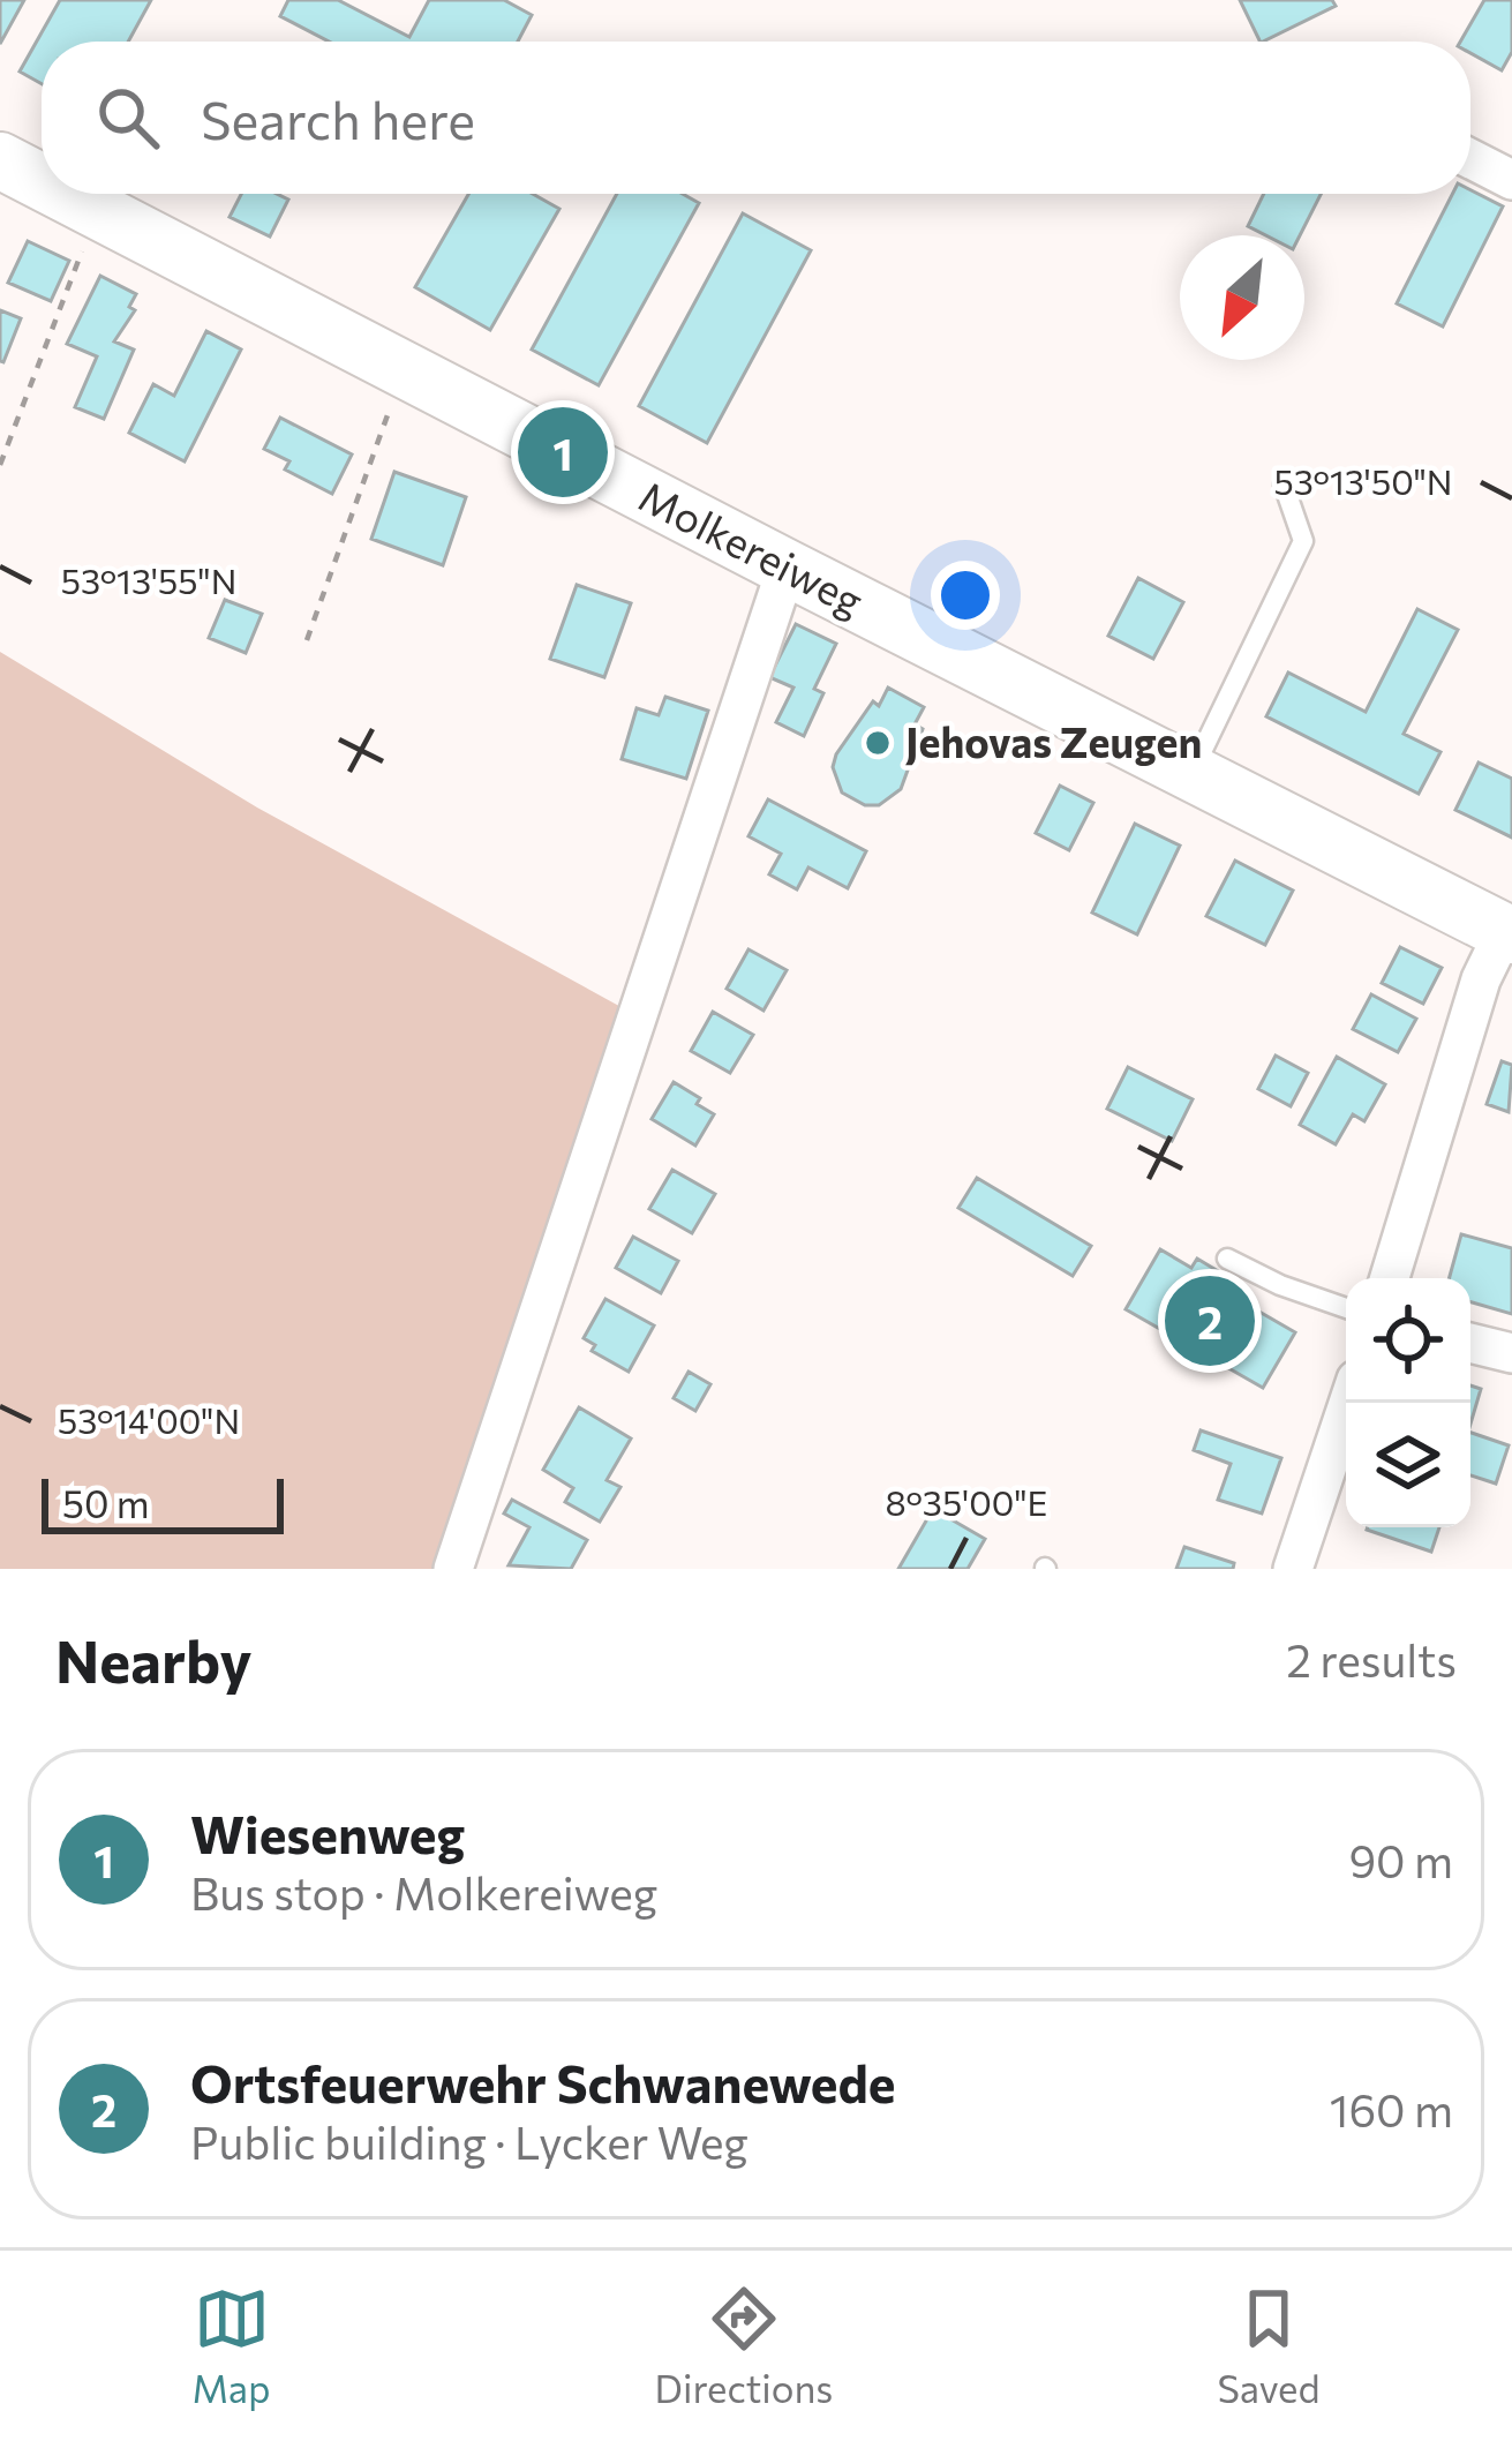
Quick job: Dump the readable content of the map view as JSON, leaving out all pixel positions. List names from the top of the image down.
{
  "streets": {
    "main road": ["Molkereiweg"]
  },
  "places": ["Jehovas Zeugen"],
  "scale_bar": "50 m",
  "north": "bottom left",
  "page": {
    "search": "Search here",
    "pins": ["1", "2"],
    "scale": "50 m",
    "heading": ["Nearby", "2 results"],
    "list": [
      {
        "mark": "1",
        "name": "Wiesenweg",
        "note": "Bus stop · Molkereiweg",
        "value": "90 m"
      },
      {
        "mark": "2",
        "name": "Ortsfeuerwehr Schwanewede",
        "note": "Public building · Lycker Weg",
        "value": "160 m"
      }
    ],
    "nav": ["Map", "Directions", "Saved"]
  },
  "coordinates": [
    "53°13'50\"N",
    "53°13'55\"N",
    "53°14'00\"N",
    "8°35'00\"E"
  ]
}
